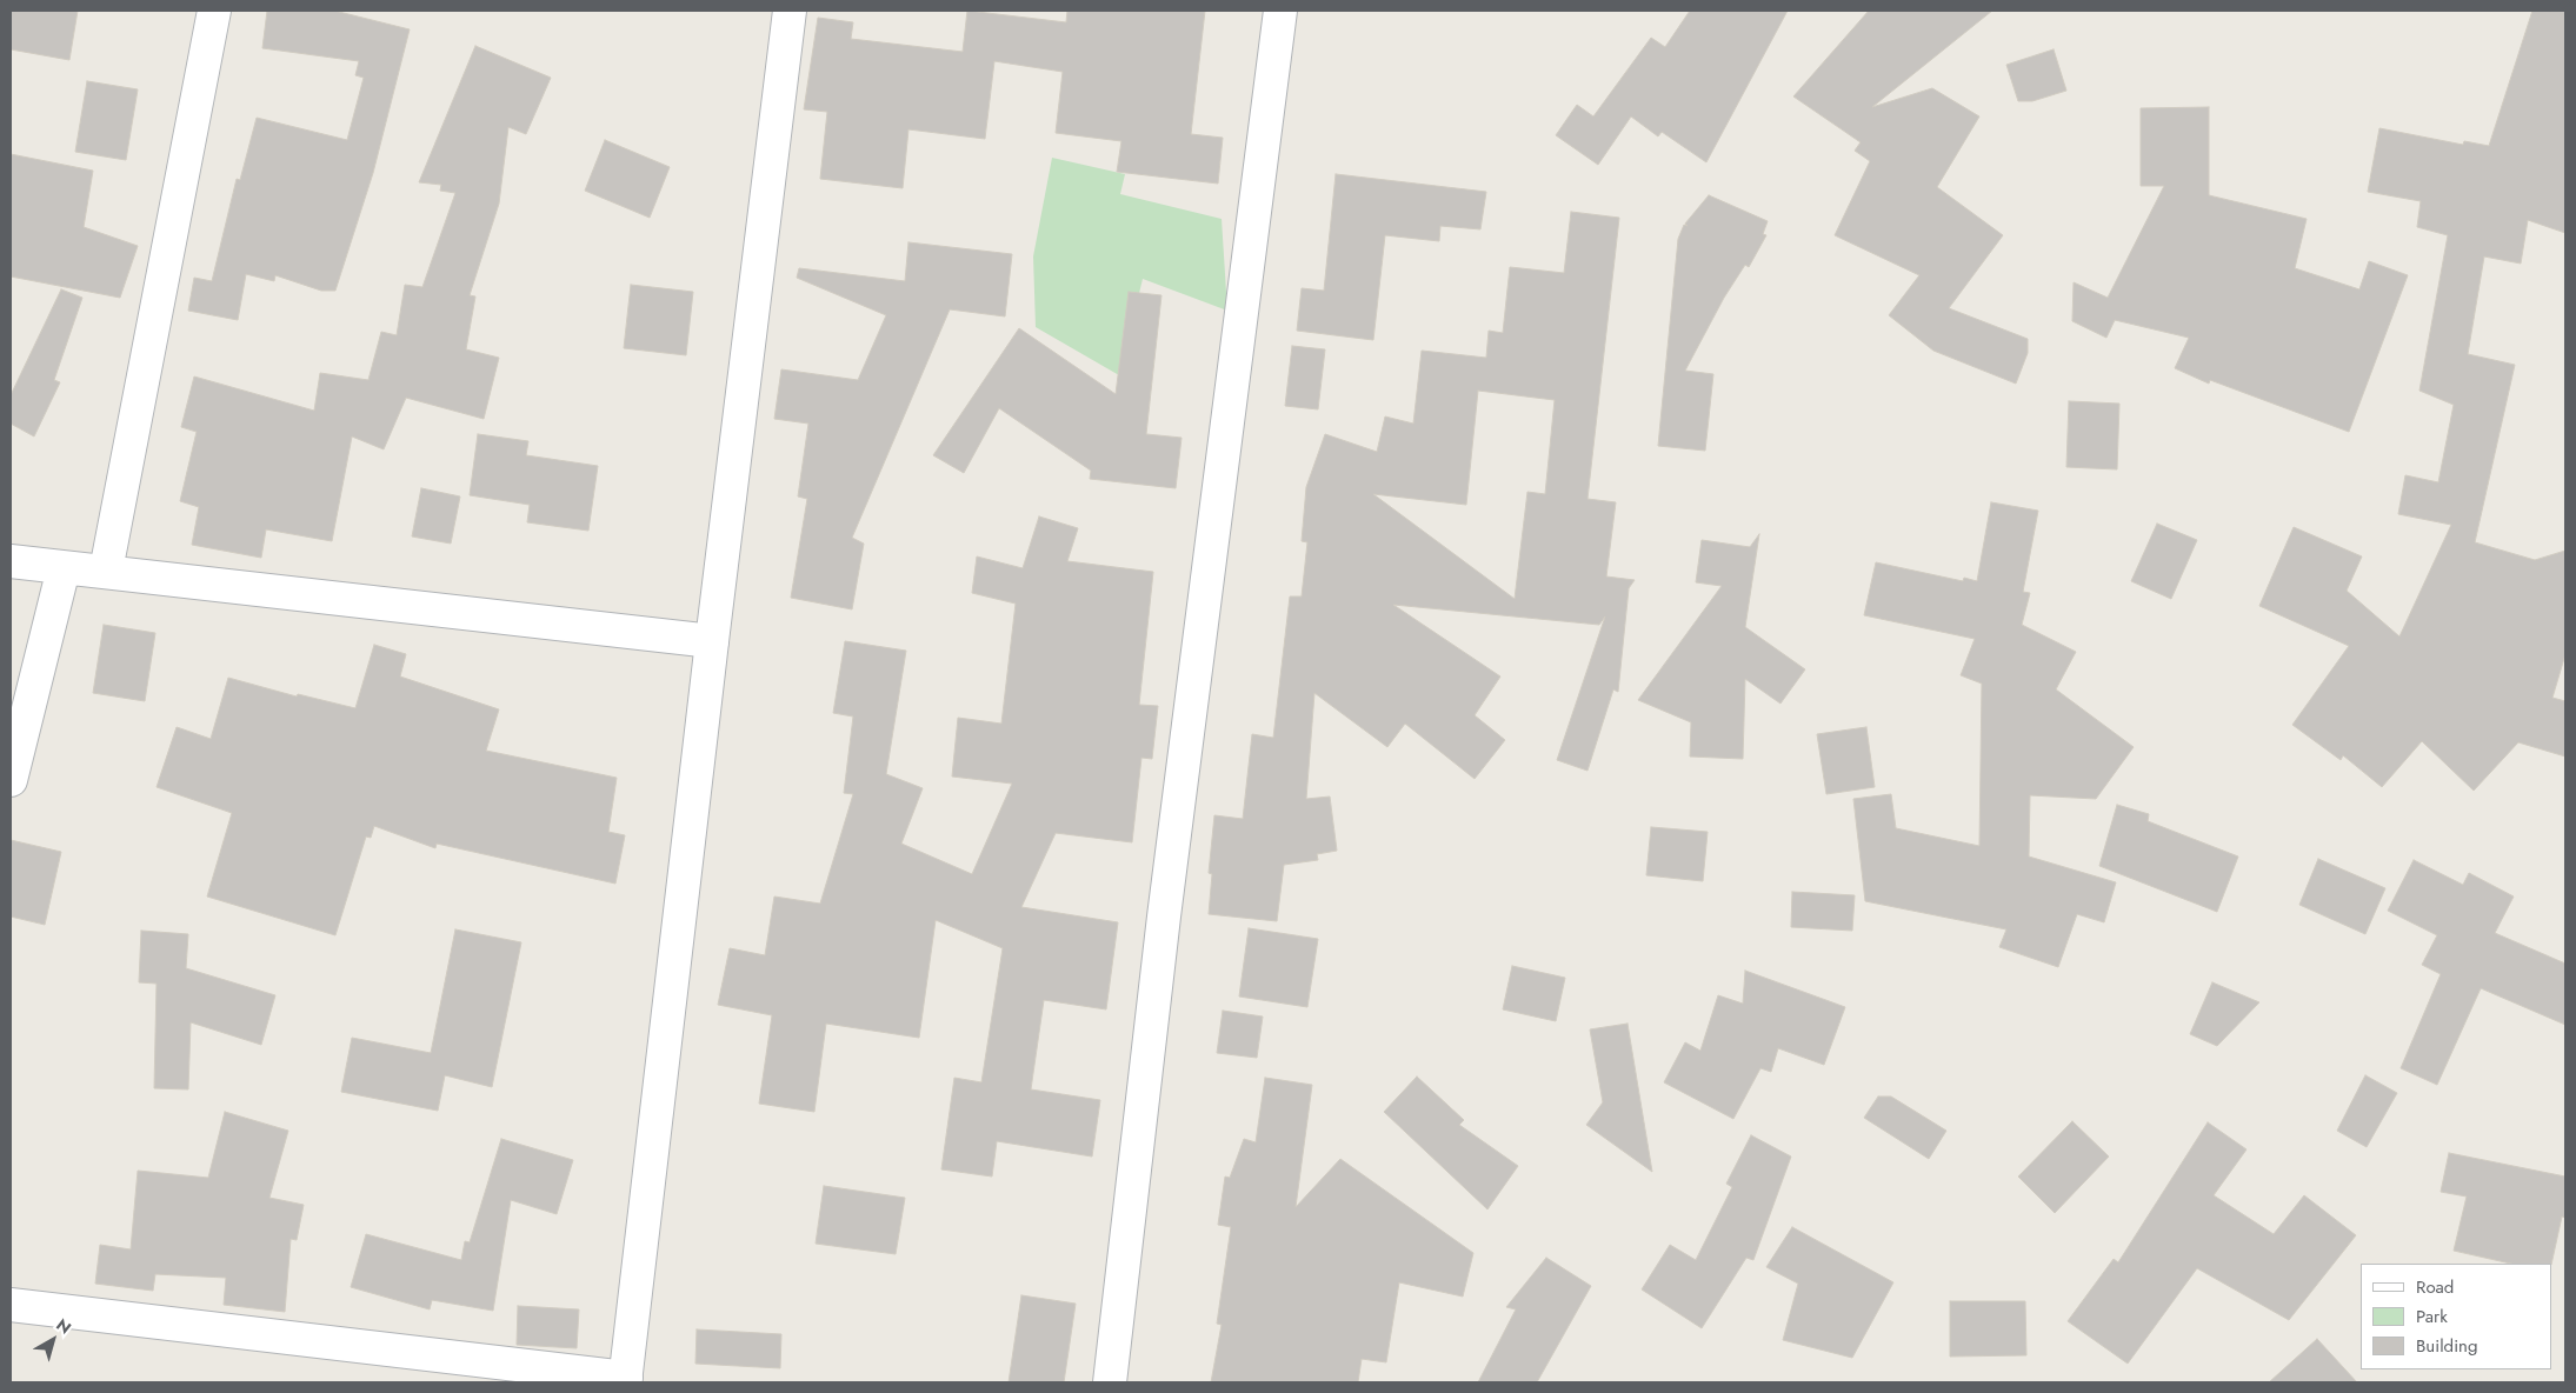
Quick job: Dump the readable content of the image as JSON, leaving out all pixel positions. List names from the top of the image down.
{
  "legend": ["Road", "Park", "Building"],
  "north": "top right"
}
